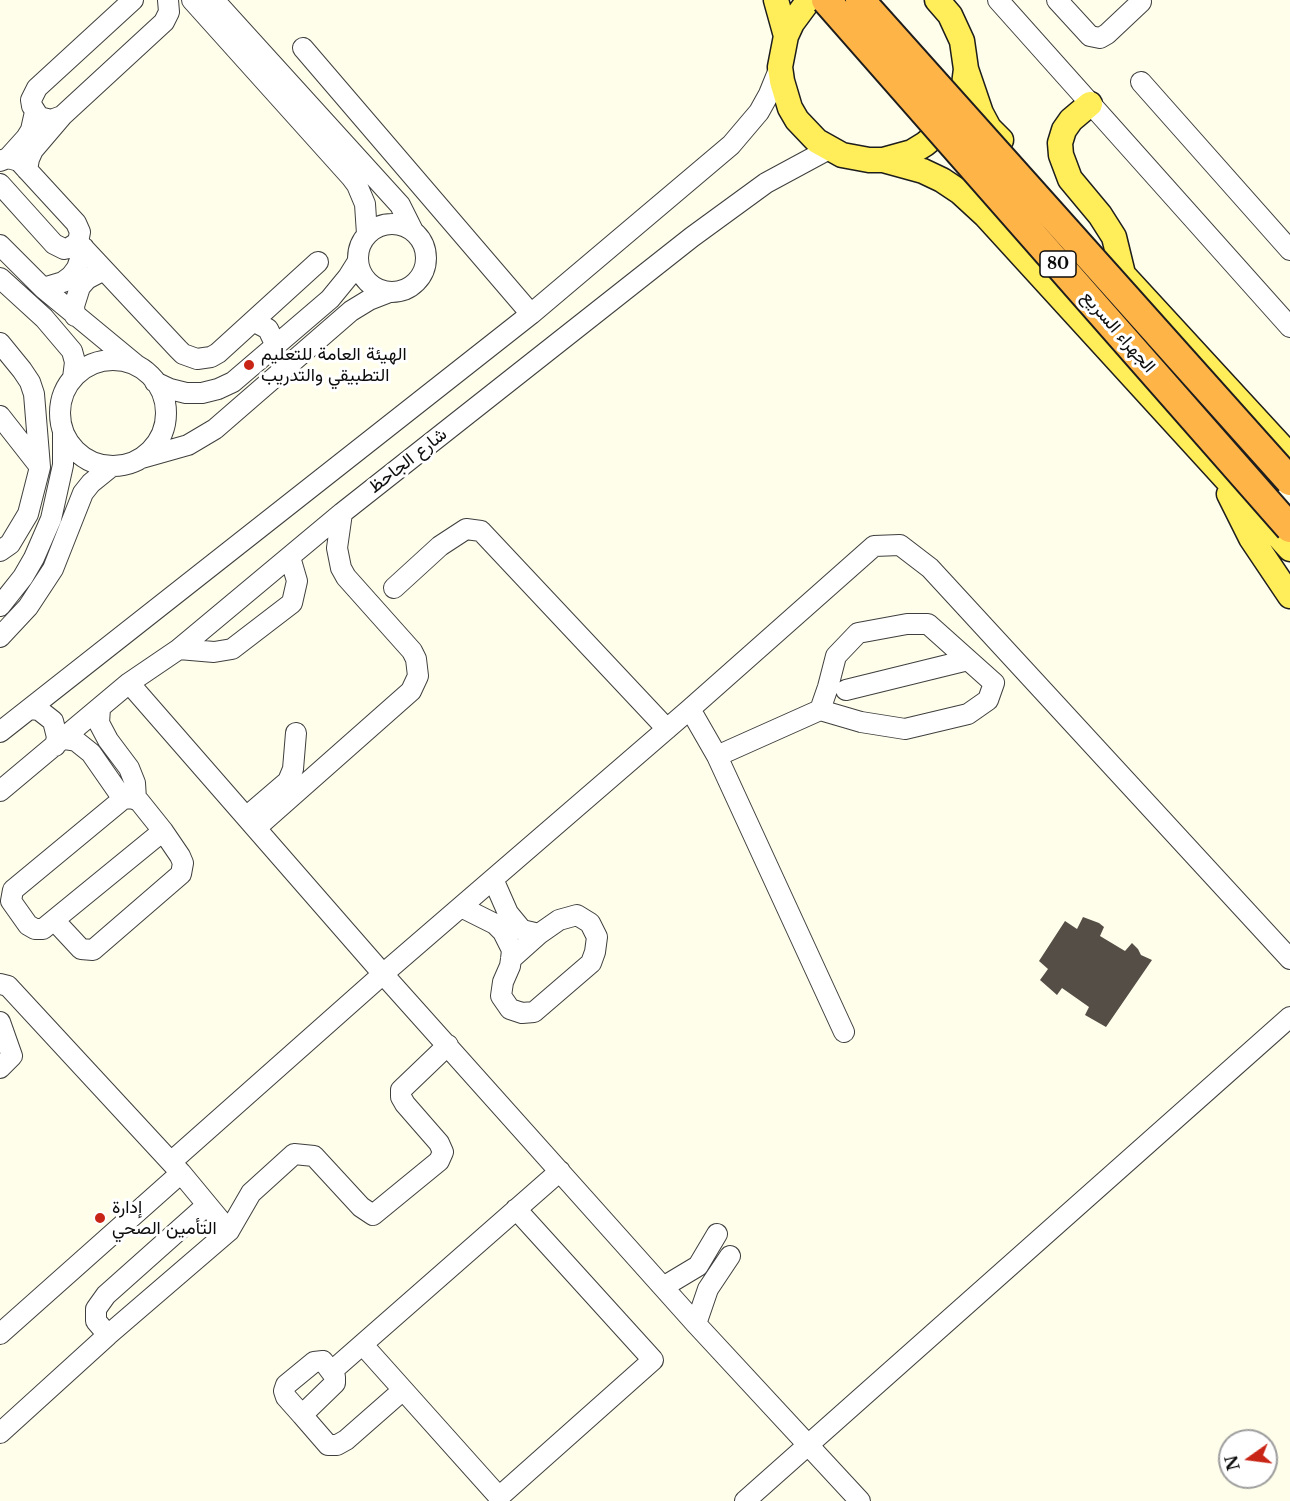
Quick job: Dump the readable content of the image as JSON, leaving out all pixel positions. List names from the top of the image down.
{
  "streets": {
    "highway": ["80", "الجهراء السريع"],
    "street": ["شارع الجاحظ"]
  },
  "places": ["الهيئة العامة للتعليم التطبيقي والتدريب", "إدارة التأمين الصحي"],
  "north": "left"
}
